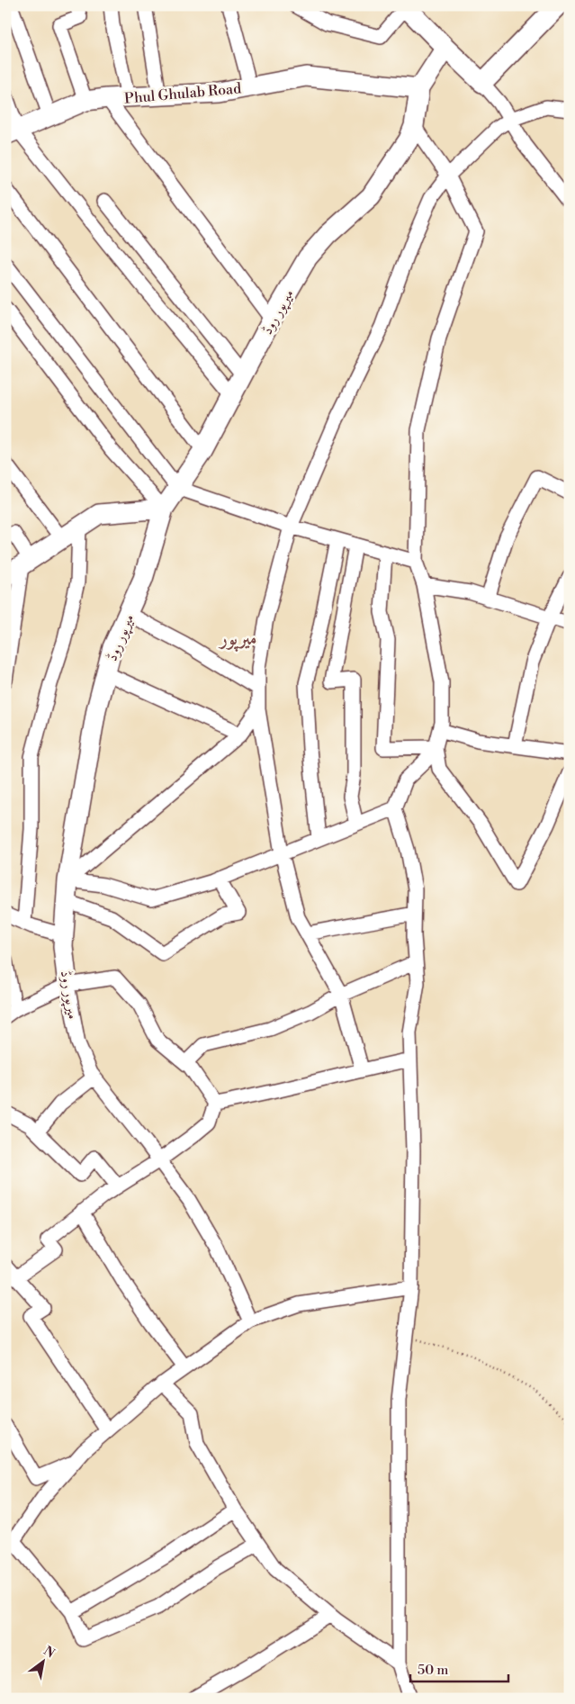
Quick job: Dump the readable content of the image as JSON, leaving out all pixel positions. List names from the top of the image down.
{
  "streets": {
    "street": ["Phul Ghulab Road", "میرپور روڈ"]
  },
  "crossings": [
    ["Phul Ghulab Road", "میرپور روڈ"]
  ],
  "districts": ["میرپور"],
  "scale_bar": "50 m",
  "north": "top right"
}
